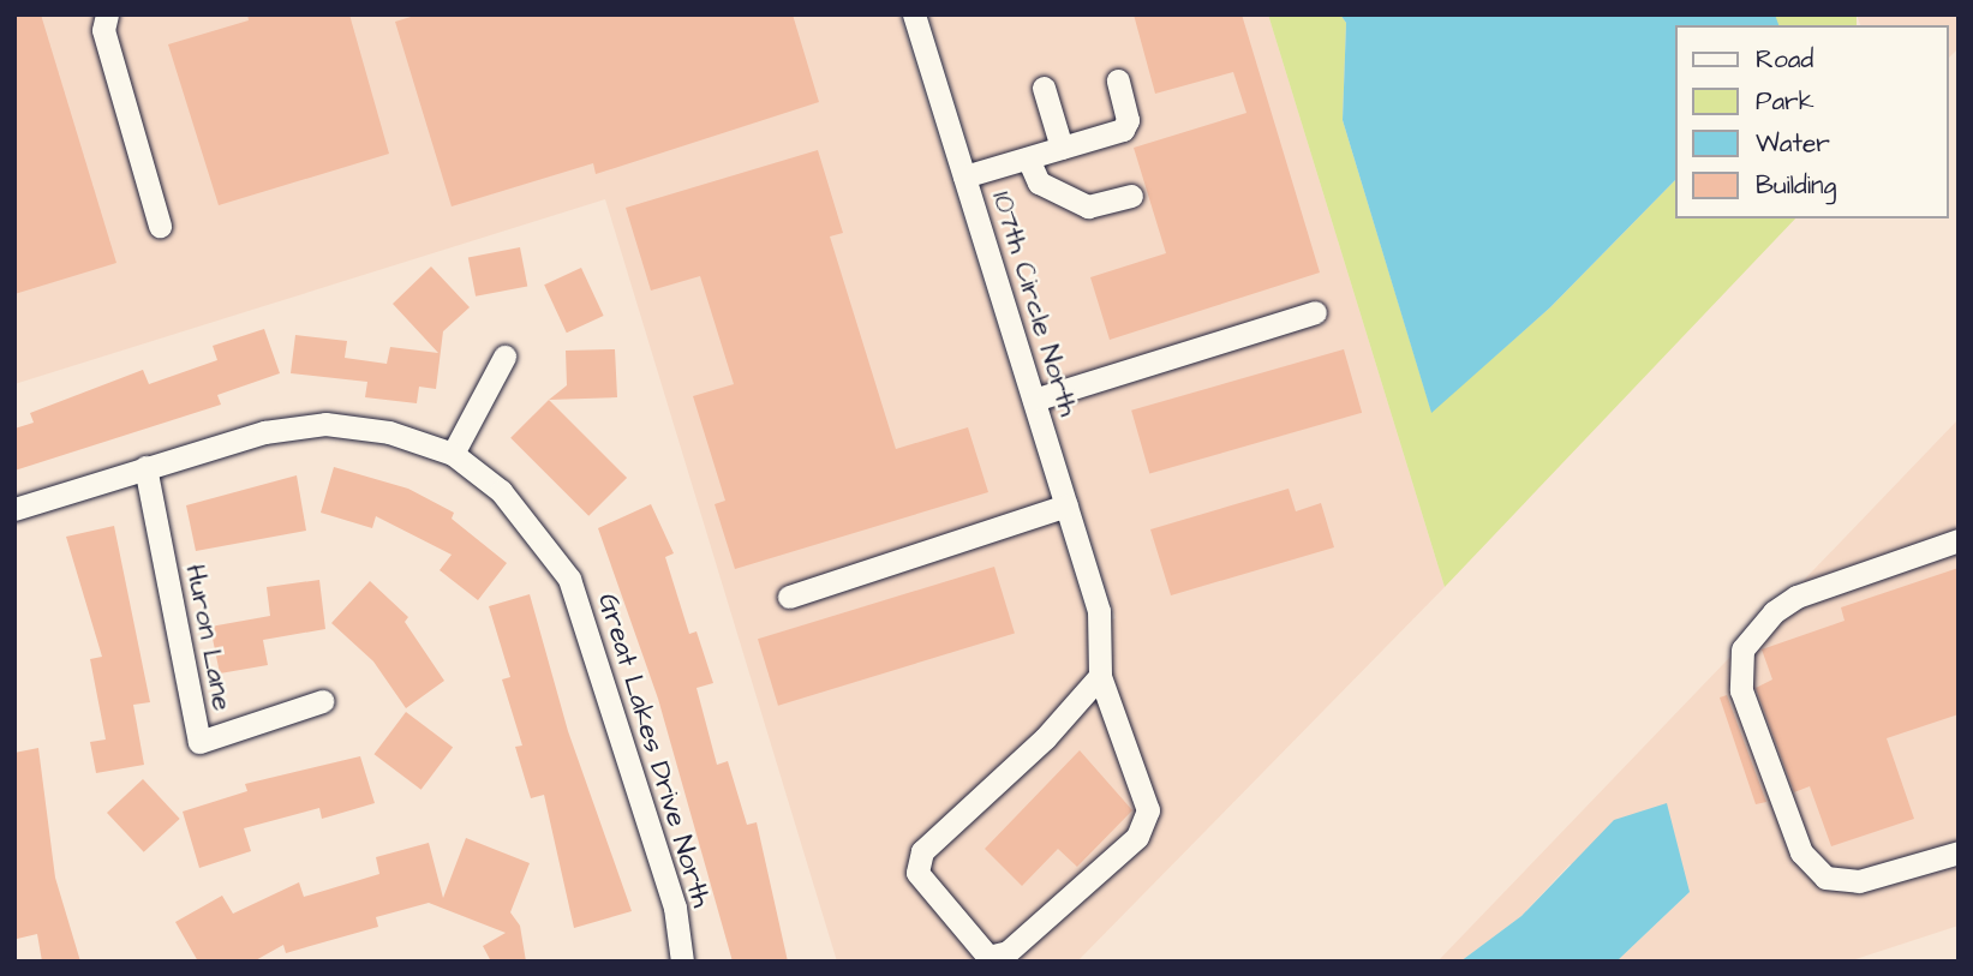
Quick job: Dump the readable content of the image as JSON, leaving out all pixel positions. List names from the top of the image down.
{
  "streets": {
    "street": ["107th Circle North", "Huron Lane", "Great Lakes Drive North"]
  },
  "crossings": [
    ["Huron Lane", "Great Lakes Drive North"]
  ],
  "legend": [
    "Road",
    "Park",
    "Water",
    "Building"
  ]
}
